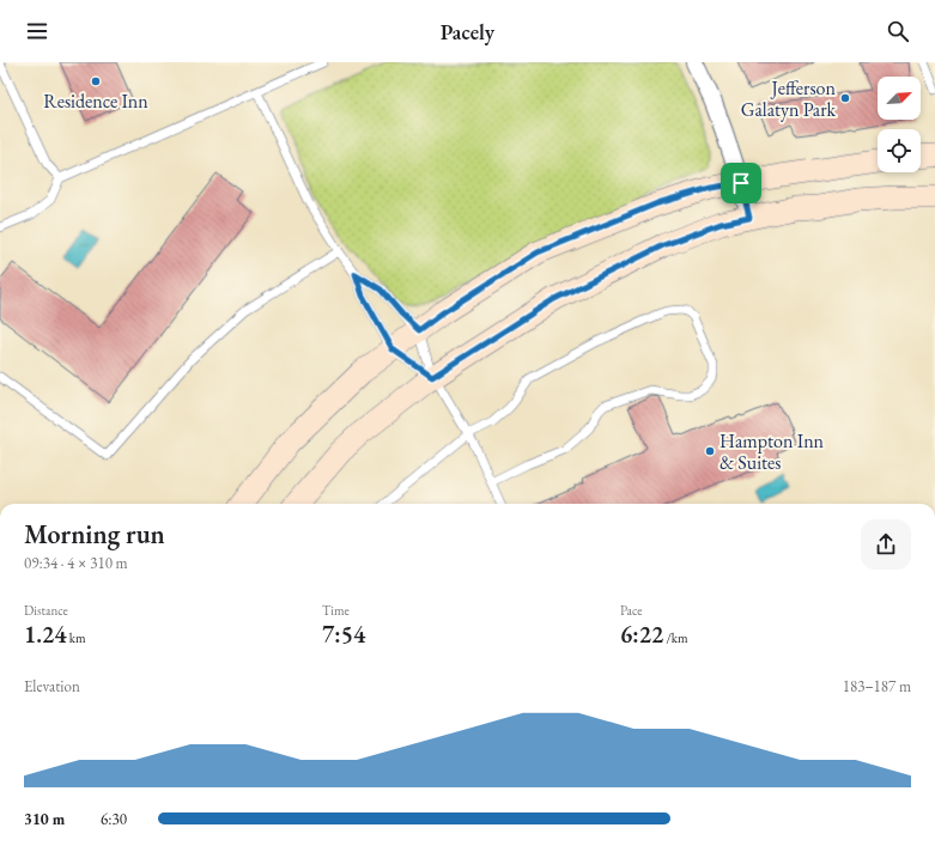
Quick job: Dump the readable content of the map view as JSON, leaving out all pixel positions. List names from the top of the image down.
{
  "places": ["Residence Inn", "Jefferson Galatyn Park", "Hampton Inn & Suites"],
  "north": "top right",
  "page": {
    "header": "Pacely",
    "heading": ["Morning run", "09:34 · 4 × 310 m"],
    "stats": [
      ["Distance", "1.24 km"],
      ["Time", "7:54"],
      ["Pace", "6:22 /km"]
    ],
    "chart": ["Elevation", "183–187 m"],
    "list": [
      {
        "name": "310 m",
        "note": "6:30"
      }
    ]
  }
}
